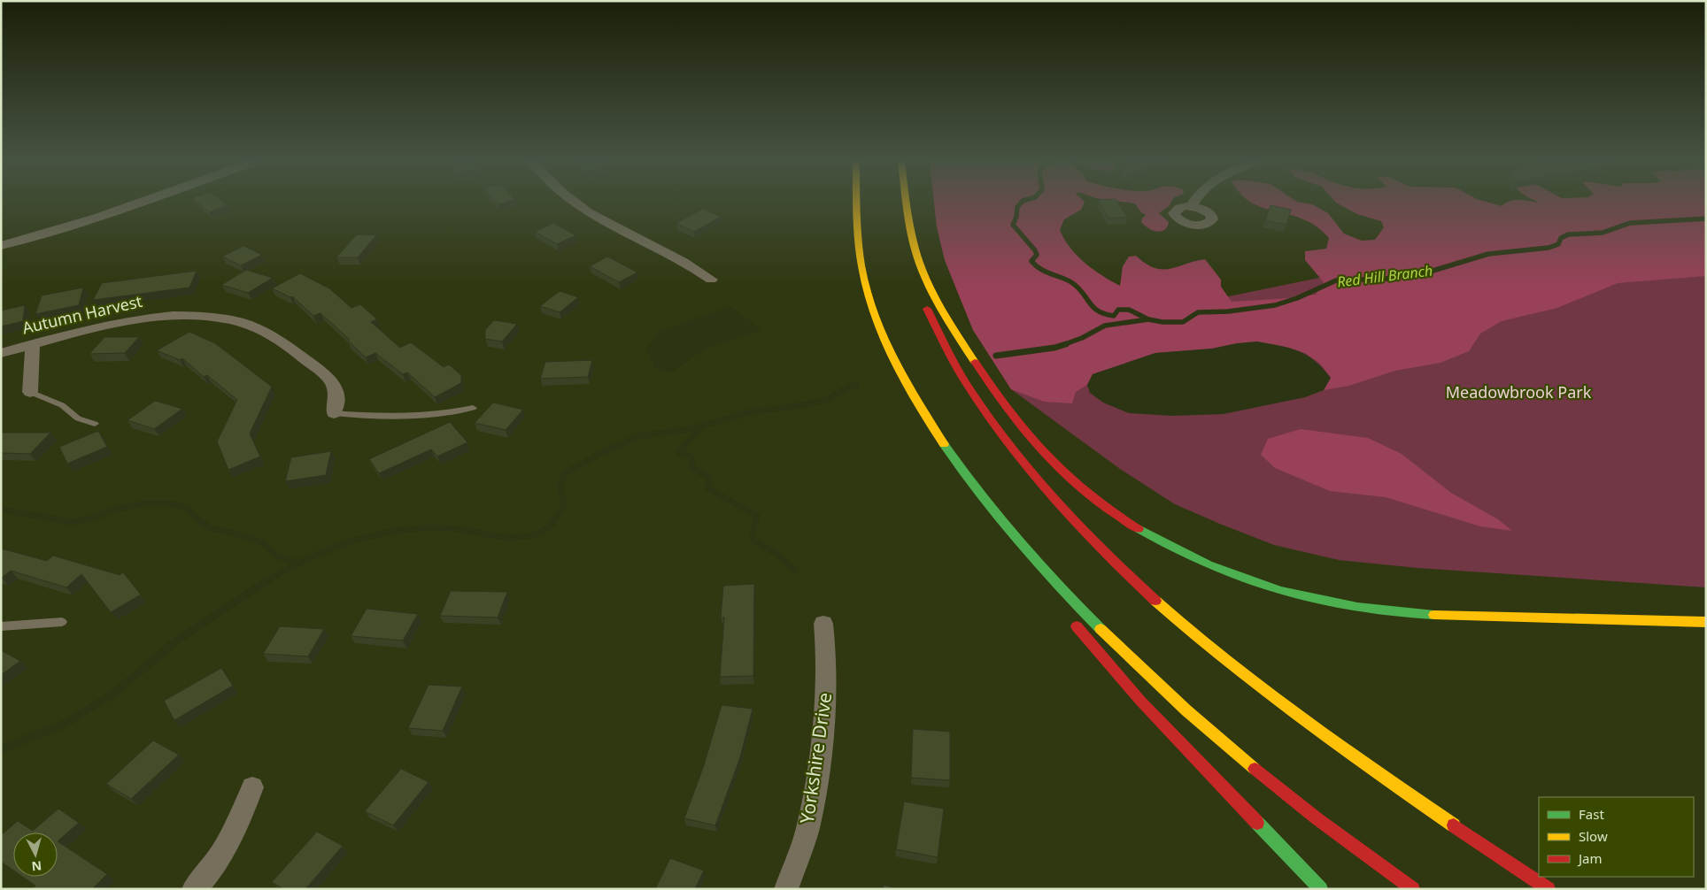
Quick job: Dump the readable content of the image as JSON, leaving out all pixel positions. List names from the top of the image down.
{
  "streets": {
    "street": ["Autumn Harvest", "Yorkshire Drive"]
  },
  "water": ["Red Hill Branch"],
  "parks": ["Meadowbrook Park"],
  "legend": ["Fast", "Slow", "Jam"],
  "north": "bottom"
}
